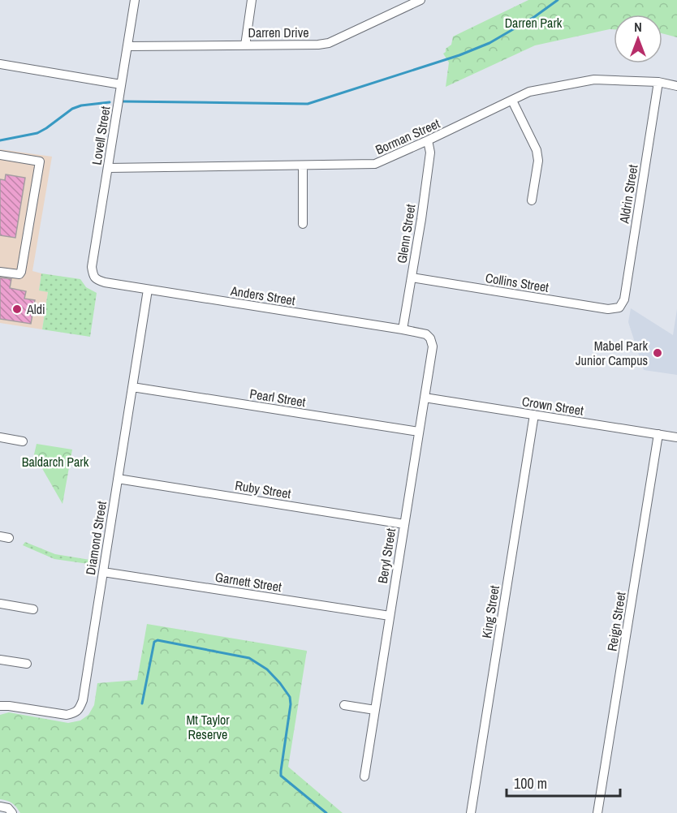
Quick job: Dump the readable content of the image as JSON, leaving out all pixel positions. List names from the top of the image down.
{
  "streets": {
    "street": [
      "Darren Drive",
      "Lovell Street",
      "Borman Street",
      "Aldrin Street",
      "Glenn Street",
      "Collins Street",
      "Anders Street",
      "Pearl Street",
      "Crown Street",
      "Ruby Street",
      "Diamond Street",
      "Beryl Street",
      "Garnett Street",
      "King Street",
      "Reign Street"
    ]
  },
  "crossings": [
    ["Darren Drive", "Lovell Street"],
    ["Lovell Street", "Borman Street"],
    ["Lovell Street", "Anders Street"],
    ["Borman Street", "Aldrin Street"],
    ["Borman Street", "Glenn Street"],
    ["Aldrin Street", "Collins Street"],
    ["Glenn Street", "Collins Street"],
    ["Glenn Street", "Anders Street"],
    ["Anders Street", "Diamond Street"],
    ["Anders Street", "Beryl Street"],
    ["Pearl Street", "Diamond Street"],
    ["Pearl Street", "Beryl Street"],
    ["Crown Street", "Beryl Street"],
    ["Crown Street", "King Street"],
    ["Crown Street", "Reign Street"],
    ["Ruby Street", "Diamond Street"],
    ["Ruby Street", "Beryl Street"],
    ["Diamond Street", "Garnett Street"],
    ["Beryl Street", "Garnett Street"]
  ],
  "parks": ["Darren Park", "Baldarch Park", "Mt Taylor Reserve"],
  "places": ["Aldi", "Mabel Park Junior Campus"],
  "scale_bar": "100 m",
  "north": "top"
}
